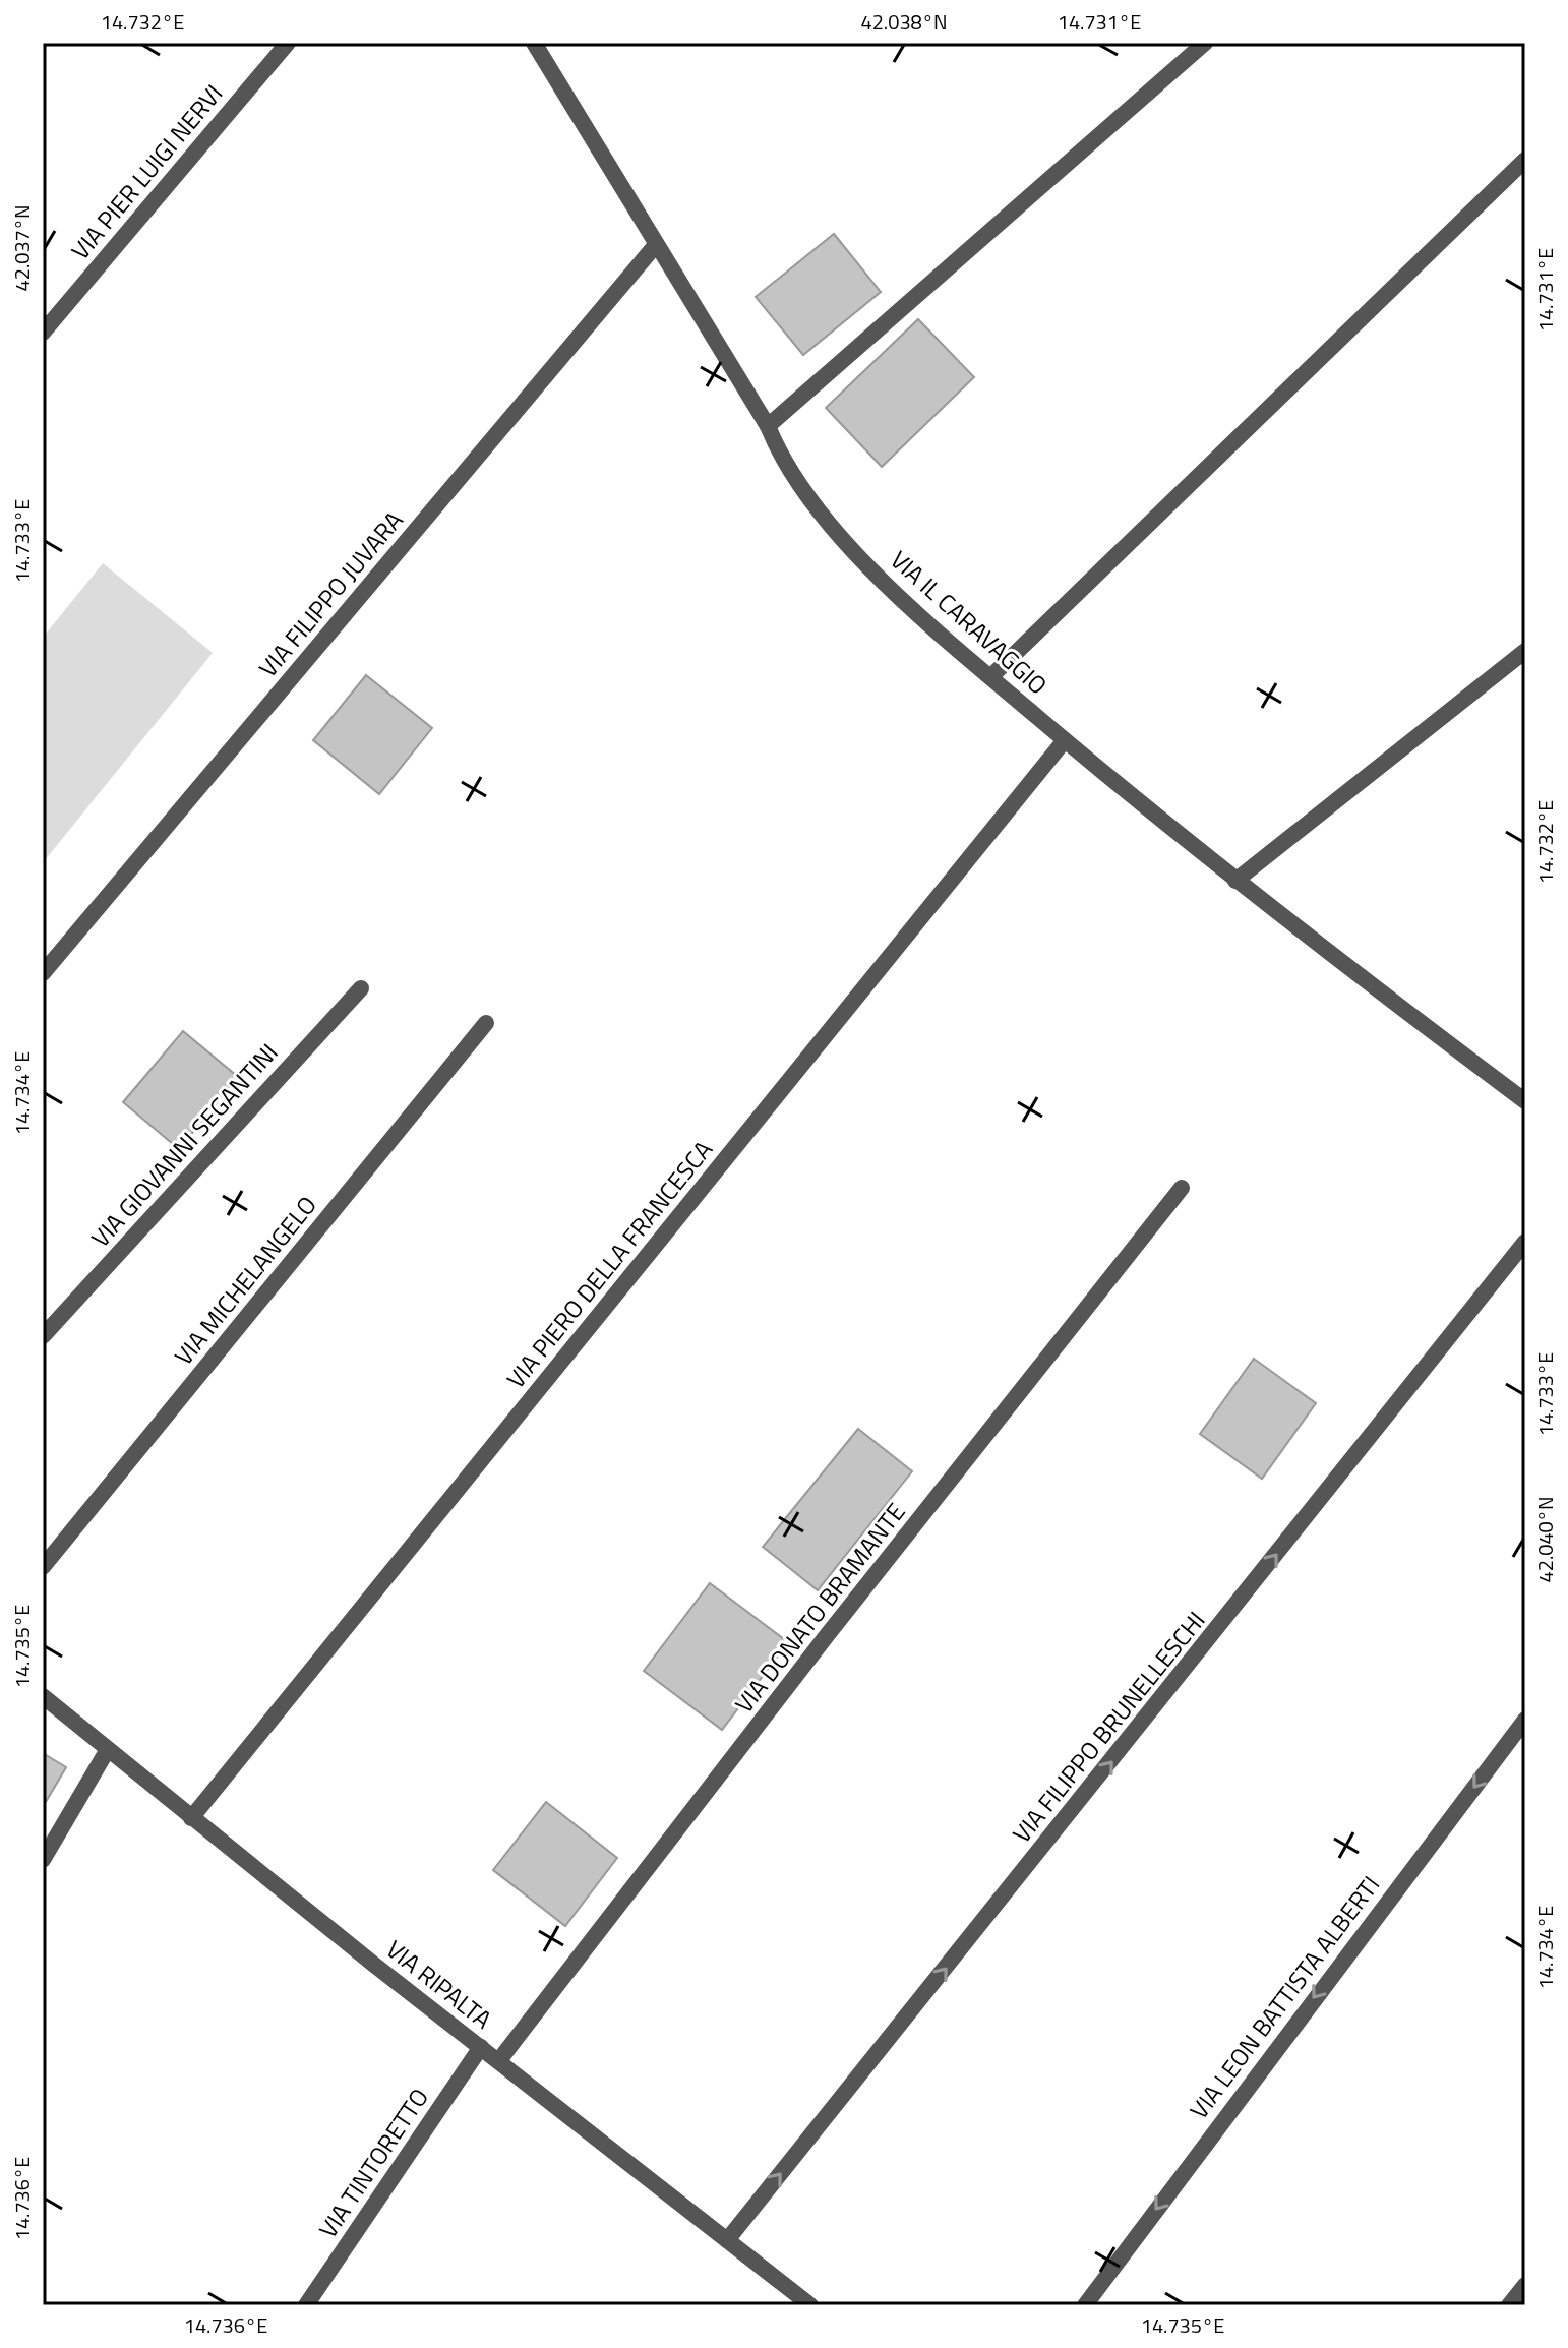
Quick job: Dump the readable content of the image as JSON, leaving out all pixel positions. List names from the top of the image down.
{
  "streets": {
    "street": [
      "VIA PIER LUIGI NERVI",
      "VIA FILIPPO JUVARA",
      "VIA IL CARAVAGGIO",
      "VIA GIOVANNI SEGANTINI",
      "VIA PIERO DELLA FRANCESCA",
      "VIA MICHELANGELO",
      "VIA DONATO BRAMANTE",
      "VIA FILIPPO BRUNELLESCHI",
      "VIA RIPALTA",
      "VIA LEON BATTISTA ALBERTI",
      "VIA TINTORETTO"
    ]
  },
  "crossings": [
    ["VIA FILIPPO JUVARA", "VIA IL CARAVAGGIO"],
    ["VIA IL CARAVAGGIO", "VIA PIERO DELLA FRANCESCA"],
    ["VIA PIERO DELLA FRANCESCA", "VIA RIPALTA"],
    ["VIA DONATO BRAMANTE", "VIA RIPALTA"],
    ["VIA FILIPPO BRUNELLESCHI", "VIA RIPALTA"],
    ["VIA RIPALTA", "VIA TINTORETTO"]
  ],
  "one_way": ["VIA FILIPPO BRUNELLESCHI", "VIA LEON BATTISTA ALBERTI"],
  "coordinates": [
    "14.732°E",
    "42.038°N",
    "14.731°E",
    "42.037°N",
    "14.733°E",
    "14.734°E",
    "42.040°N",
    "14.735°E",
    "14.736°E"
  ]
}
